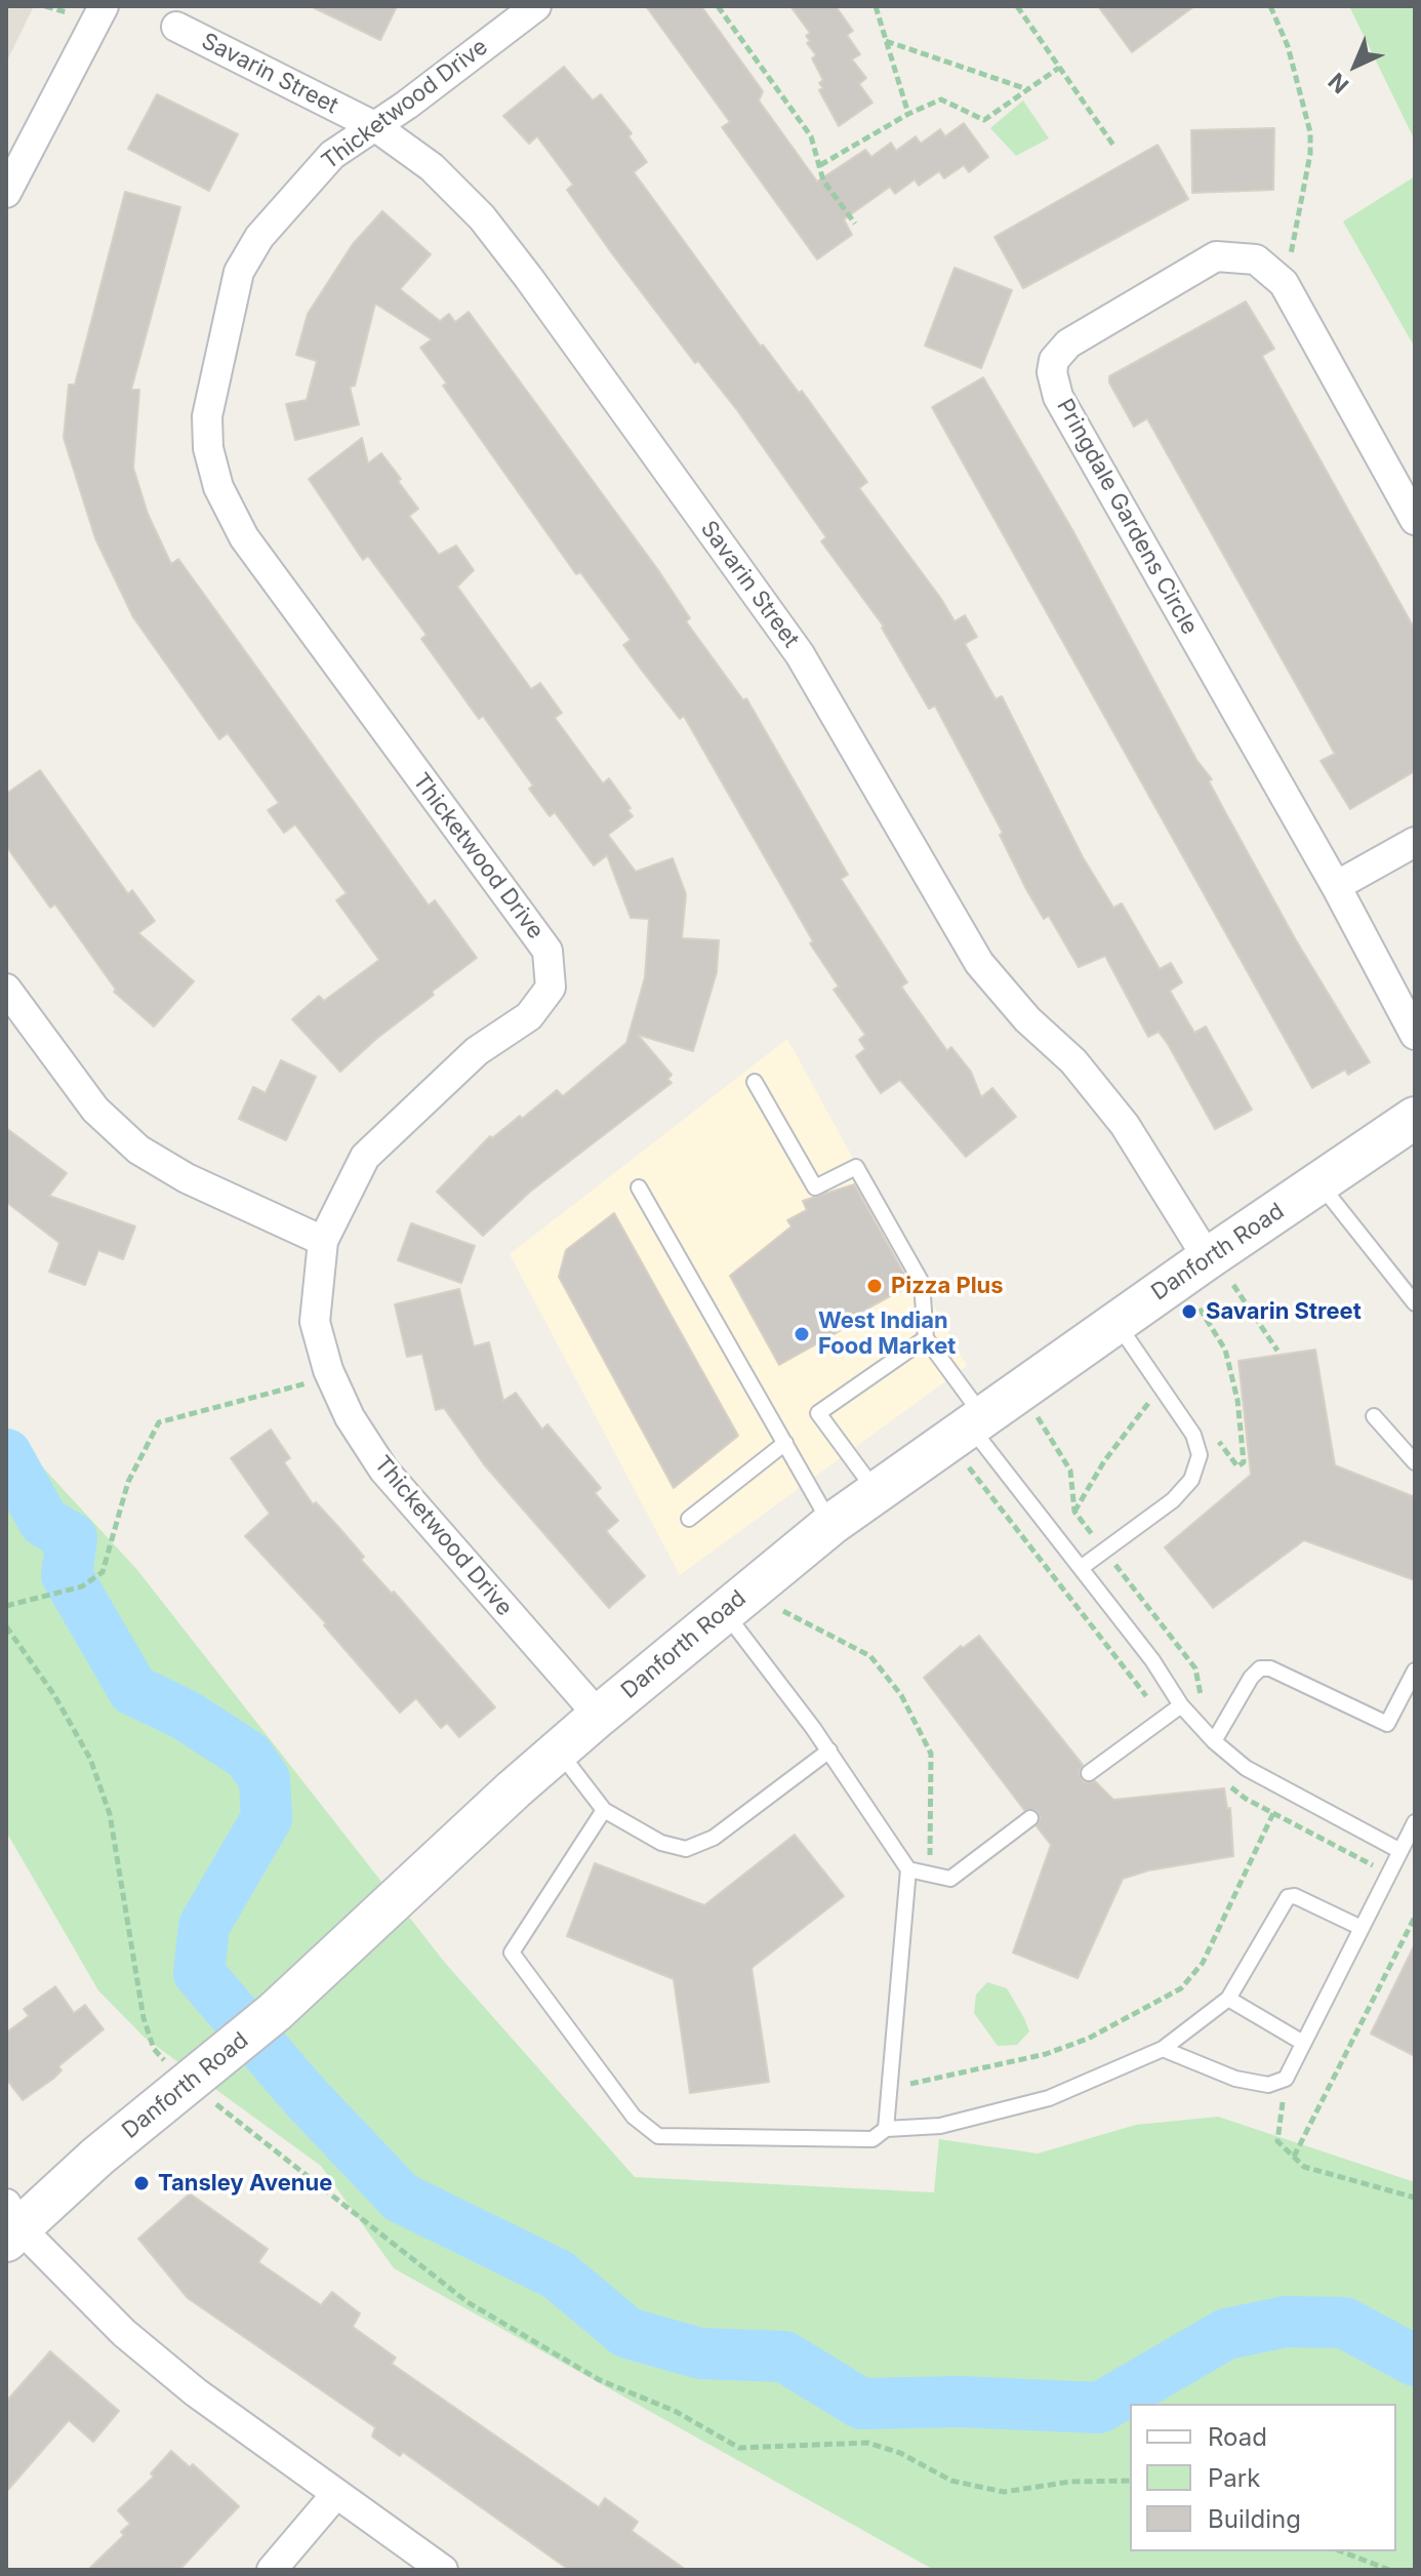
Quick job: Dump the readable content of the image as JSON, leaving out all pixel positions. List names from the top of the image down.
{
  "streets": {
    "main road": ["Danforth Road"],
    "street": ["Savarin Street", "Thicketwood Drive", "Pringdale Gardens Circle"]
  },
  "crossings": [
    ["Savarin Street", "Thicketwood Drive"],
    ["Savarin Street", "Danforth Road"],
    ["Thicketwood Drive", "Danforth Road"]
  ],
  "places": [
    "Pizza Plus",
    "Savarin Street",
    "West Indian Food Market",
    "Tansley Avenue"
  ],
  "legend": ["Road", "Park", "Building"],
  "north": "bottom left"
}
